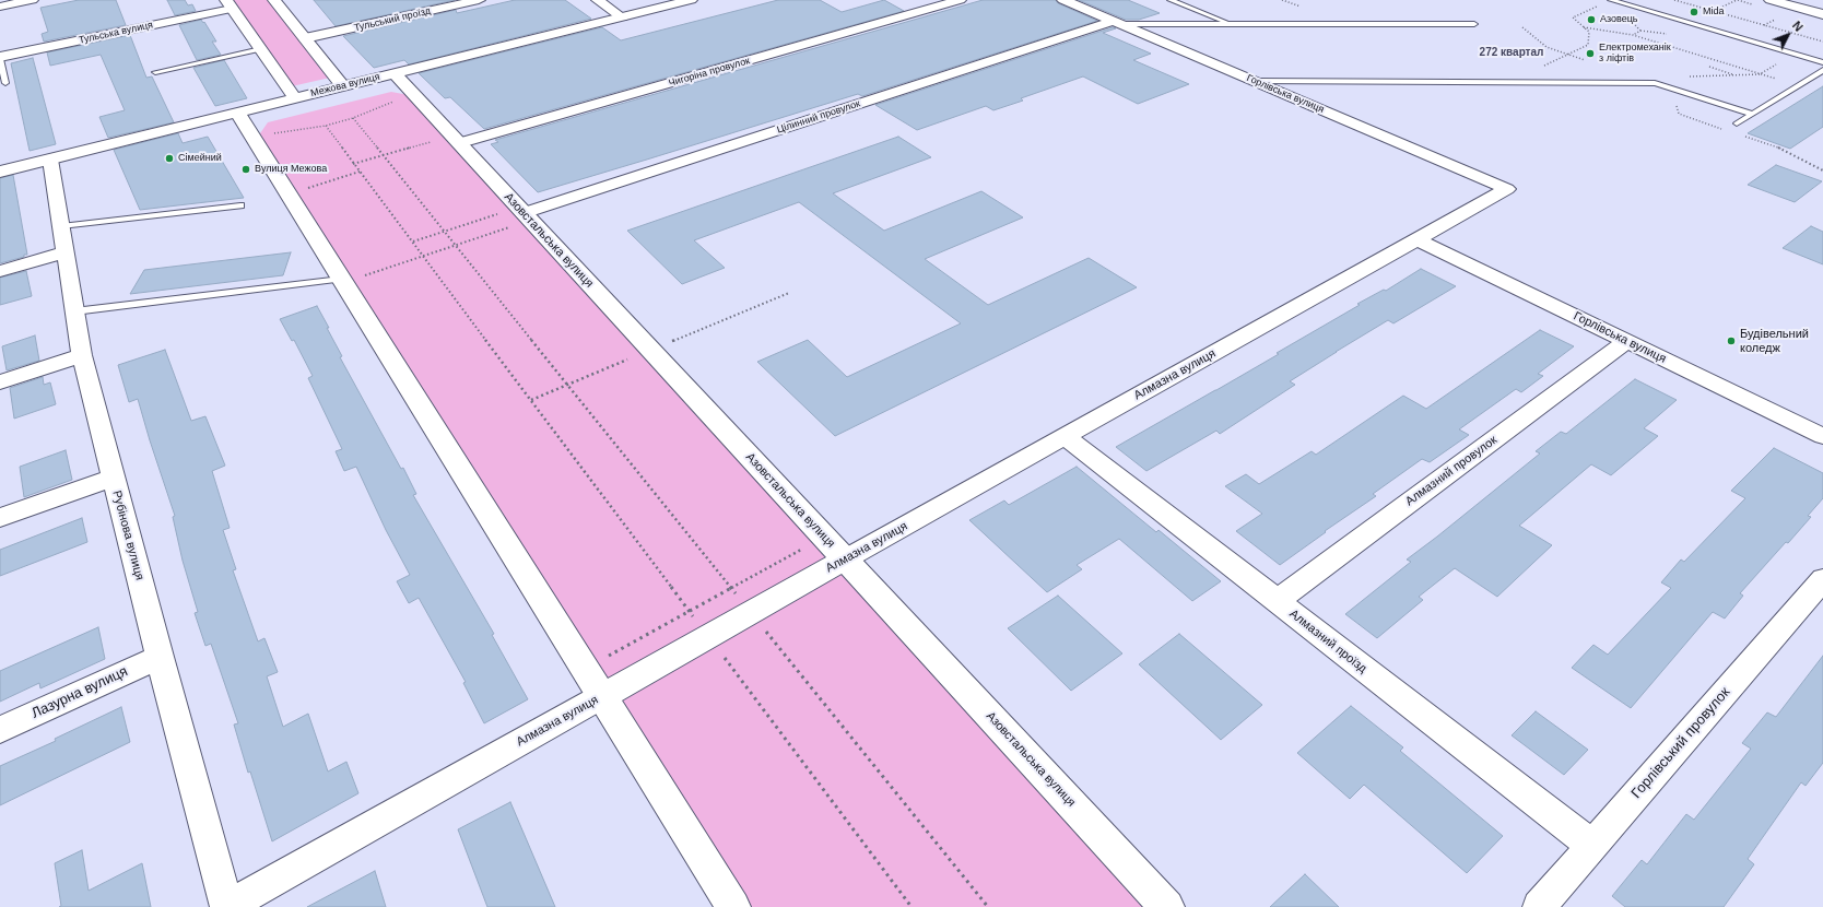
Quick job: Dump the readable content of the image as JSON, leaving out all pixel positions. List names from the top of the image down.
{
  "streets": {
    "street": [
      "Тульський проїзд",
      "Тульська вулиця",
      "Чигоріна провулок",
      "Межова вулиця",
      "Горлівська вулиця",
      "Цілинний провулок",
      "Азовстальська вулиця",
      "Алмазна вулиця",
      "Алмазний провулок",
      "Рубінова вулиця",
      "Алмазний проїзд",
      "Лазурна вулиця",
      "Горлівський провулок"
    ]
  },
  "crossings": [
    ["Чигоріна провулок", "Азовстальська вулиця"],
    ["Межова вулиця", "Азовстальська вулиця"],
    ["Межова вулиця", "Рубінова вулиця"],
    ["Горлівська вулиця", "Цілинний провулок"],
    ["Горлівська вулиця", "Алмазна вулиця"],
    ["Горлівська вулиця", "Алмазний провулок"],
    ["Цілинний провулок", "Азовстальська вулиця"],
    ["Азовстальська вулиця", "Алмазна вулиця"],
    ["Алмазна вулиця", "Рубінова вулиця"],
    ["Алмазна вулиця", "Алмазний проїзд"],
    ["Алмазний провулок", "Алмазний проїзд"],
    ["Рубінова вулиця", "Лазурна вулиця"],
    ["Алмазний проїзд", "Горлівський провулок"]
  ],
  "districts": ["272 квартал"],
  "places": [
    "Mida",
    "Азовець",
    "Електромеханік з ліфтів",
    "Сімейний",
    "Вулиця Межова",
    "Будівельний коледж"
  ],
  "north": "top right"
}
